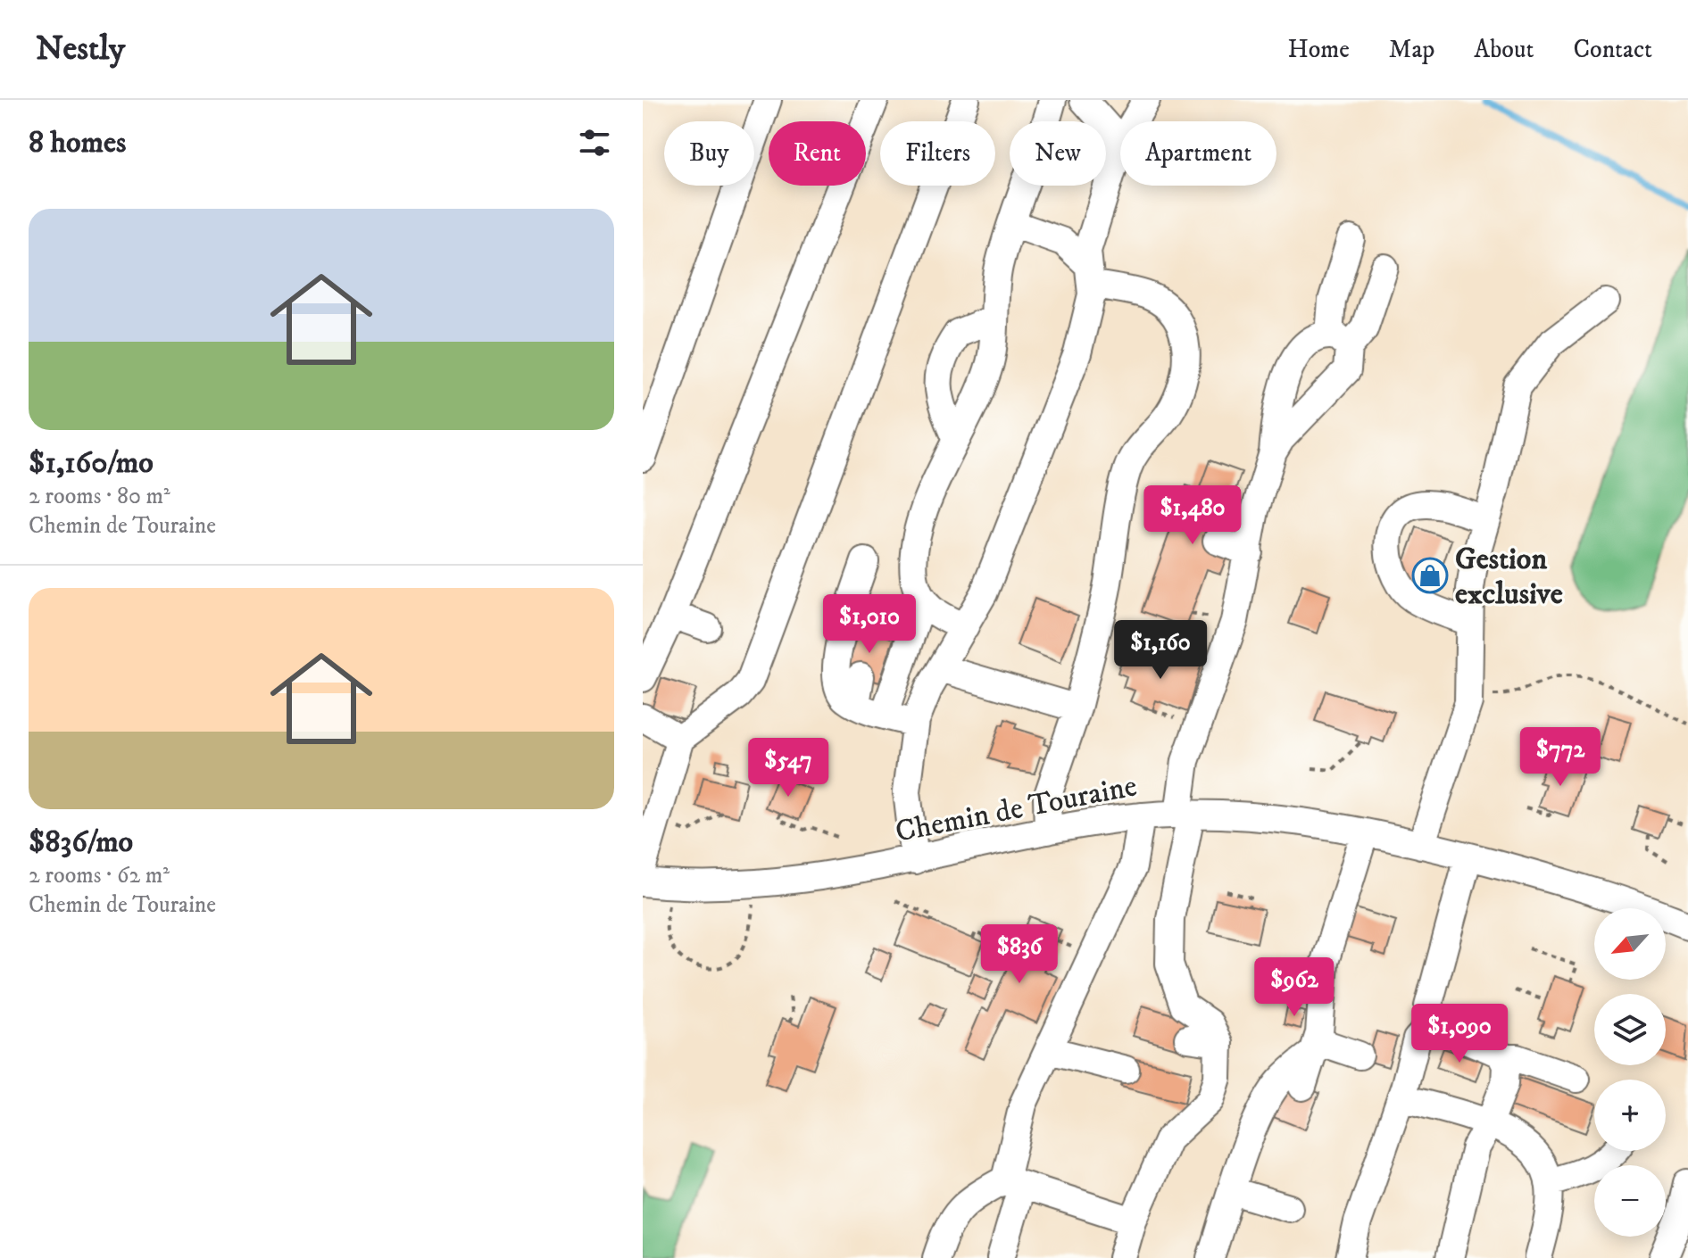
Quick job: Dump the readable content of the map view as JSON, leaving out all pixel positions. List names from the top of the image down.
{
  "streets": {
    "street": ["Chemin de Touraine"]
  },
  "places": {
    "shop": ["Gestion exclusive"]
  },
  "north": "bottom left",
  "page": {
    "header": "Nestly",
    "nav": [
      "Home",
      "Map",
      "About",
      "Contact"
    ],
    "heading": "8 homes",
    "chip": [
      "Buy",
      "Rent",
      "Filters",
      "New",
      "Apartment"
    ],
    "list": [
      {
        "name": "$1,160/mo",
        "note": "2 rooms · 80 m² · Chemin de Touraine"
      },
      {
        "name": "$836/mo",
        "note": "2 rooms · 62 m² · Chemin de Touraine"
      }
    ],
    "price": [
      "$1,480",
      "$1,010",
      "$1,160",
      "$772",
      "$547",
      "$836",
      "$962",
      "$1,090"
    ],
    "map_buttons": ["+", "−"]
  }
}
